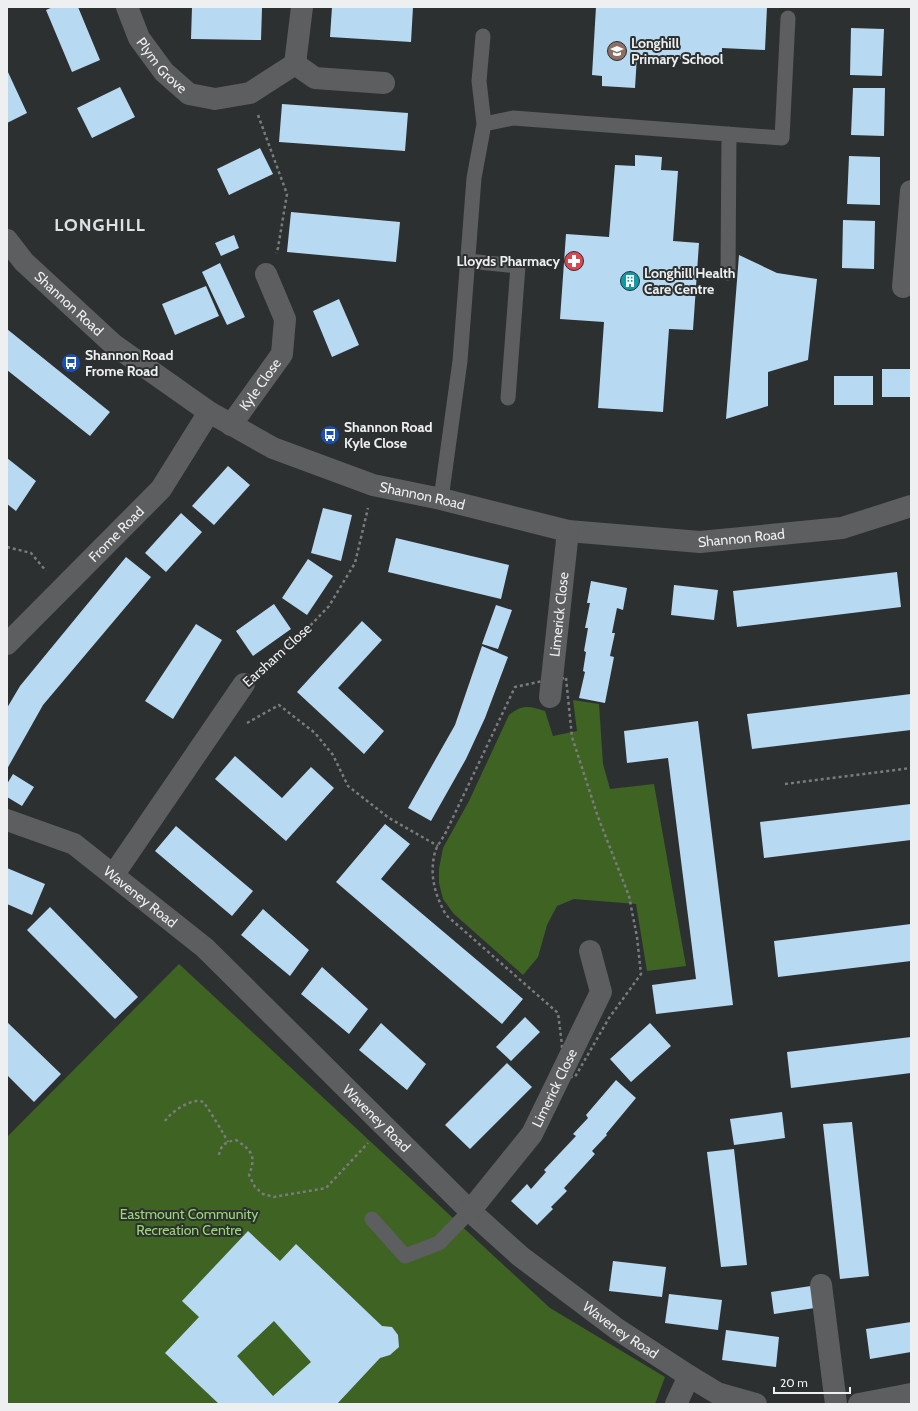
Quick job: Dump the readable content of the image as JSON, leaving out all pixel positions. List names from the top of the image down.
{
  "streets": {
    "street": [
      "Plym Grove",
      "Shannon Road",
      "Kyle Close",
      "Frome Road",
      "Limerick Close",
      "Earsham Close",
      "Waveney Road"
    ]
  },
  "crossings": [
    ["Shannon Road", "Kyle Close"],
    ["Shannon Road", "Frome Road"],
    ["Shannon Road", "Limerick Close"],
    ["Shannon Road", "Earsham Close"],
    ["Limerick Close", "Waveney Road"],
    ["Earsham Close", "Waveney Road"]
  ],
  "districts": ["LONGHILL"],
  "parks": ["Eastmount Community Recreation Centre"],
  "places": {
    "school or university": ["Longhill Primary School"],
    "pharmacy": ["Lloyds Pharmacy"],
    "building": ["Longhill Health Care Centre"],
    "bus stop": ["Shannon Road Frome Road", "Shannon Road Kyle Close"]
  },
  "scale_bar": "20 m"
}
